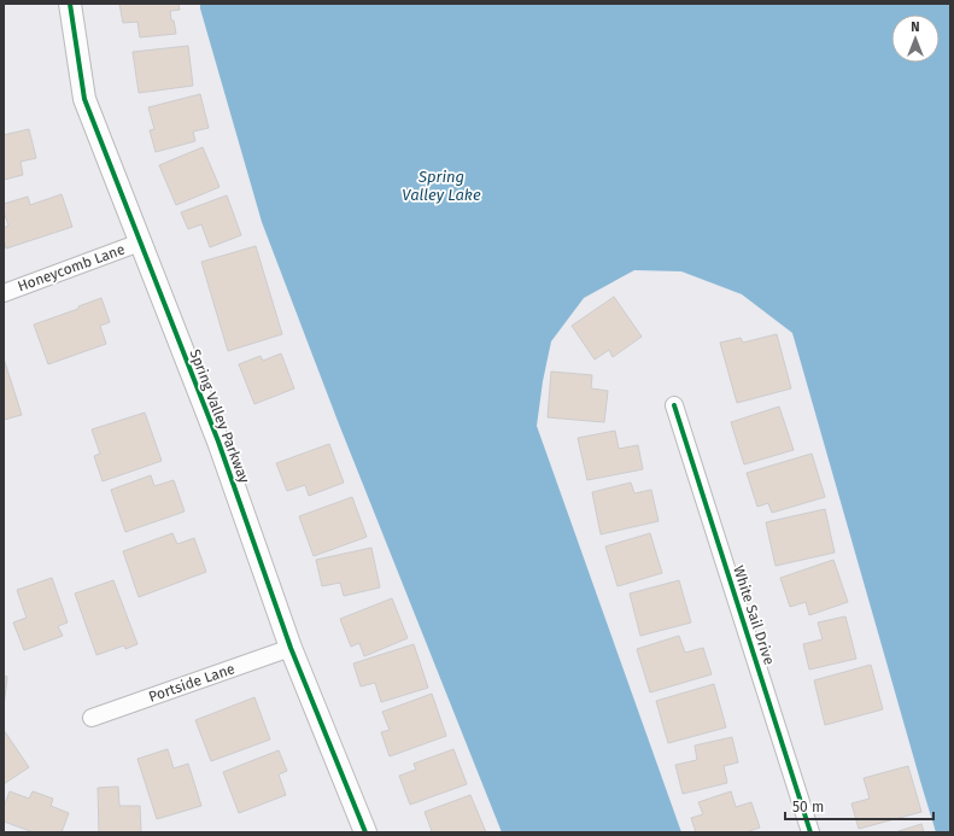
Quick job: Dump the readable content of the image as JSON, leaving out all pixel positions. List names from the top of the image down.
{
  "streets": {
    "street": [
      "Honeycomb Lane",
      "Spring Valley Parkway",
      "White Sail Drive",
      "Portside Lane"
    ]
  },
  "crossings": [
    ["Honeycomb Lane", "Spring Valley Parkway"],
    ["Spring Valley Parkway", "Portside Lane"]
  ],
  "water": ["Spring Valley Lake"],
  "scale_bar": "50 m",
  "north": "top"
}
